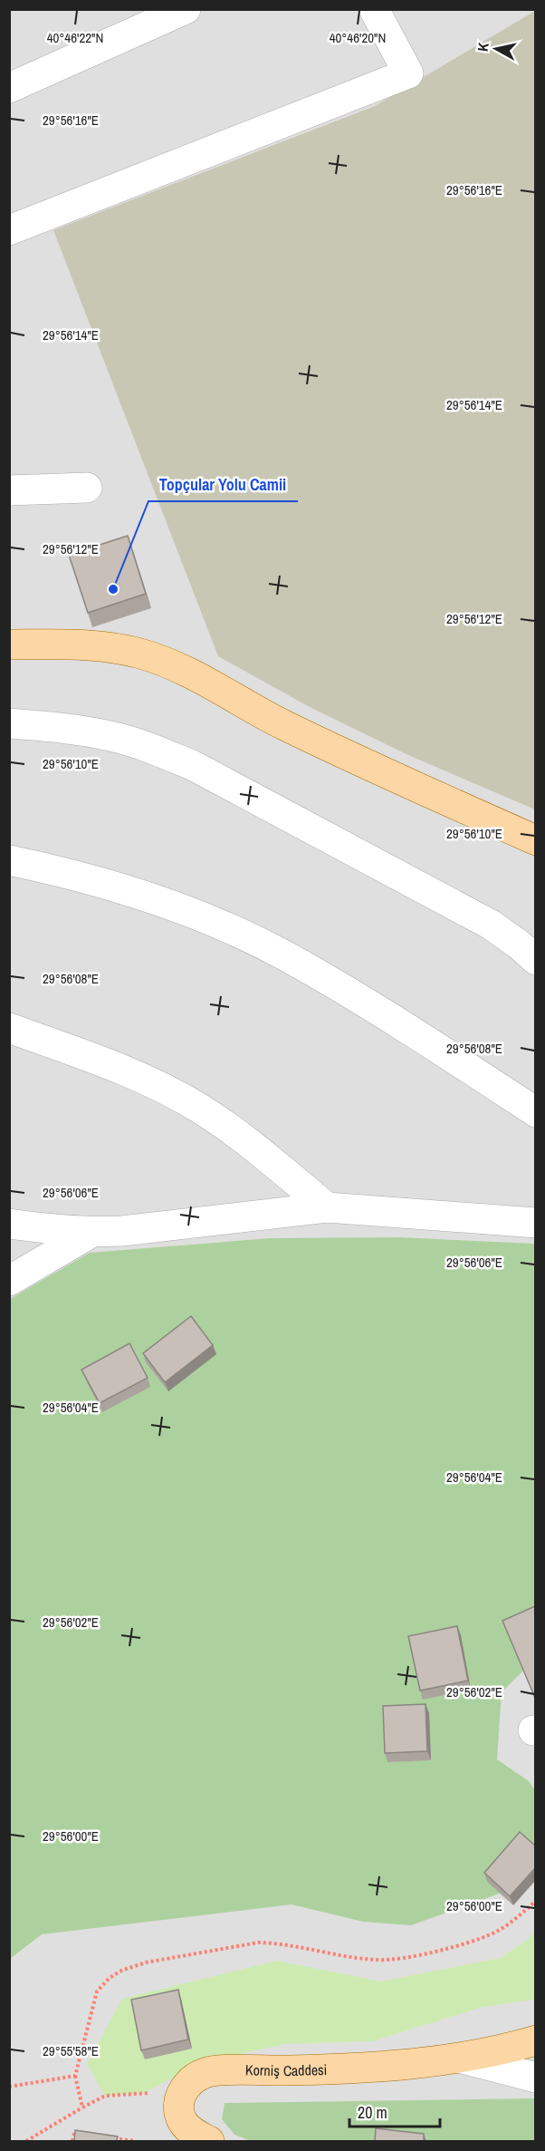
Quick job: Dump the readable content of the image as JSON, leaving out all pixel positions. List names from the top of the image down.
{
  "streets": {
    "main road": ["Korniş Caddesi"]
  },
  "places": ["Topçular Yolu Camii"],
  "scale_bar": "20 m",
  "north": "left",
  "coordinates": [
    "40°46'22\"N",
    "40°46'20\"N",
    "29°56'16\"E",
    "29°56'14\"E",
    "29°56'12\"E",
    "29°56'10\"E",
    "29°56'08\"E",
    "29°56'06\"E",
    "29°56'04\"E",
    "29°56'02\"E",
    "29°56'00\"E",
    "29°55'58\"E"
  ]
}
